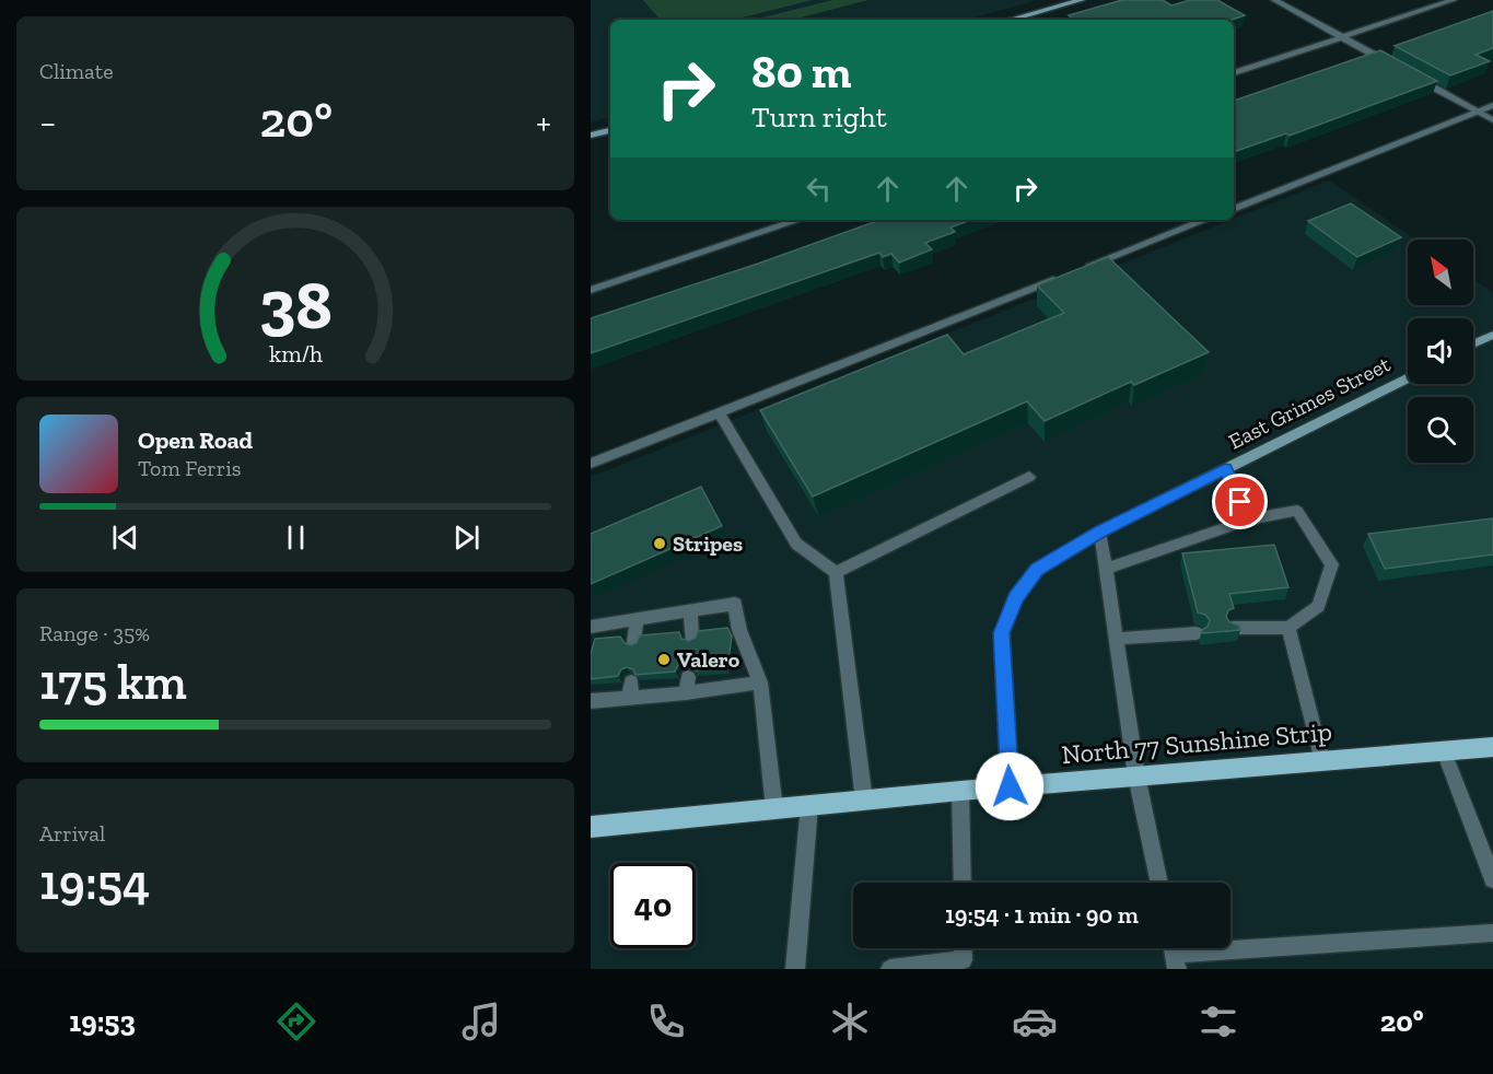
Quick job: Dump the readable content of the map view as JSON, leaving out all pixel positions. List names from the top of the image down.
{
  "streets": {
    "main road": ["North 77 Sunshine Strip"],
    "street": ["East Grimes Street"]
  },
  "crossings": [
    ["East Grimes Street", "North 77 Sunshine Strip"]
  ],
  "places": ["Stripes", "Valero"],
  "north": "top left",
  "page": {
    "tile": [
      "Climate",
      ["Range · 35%", "175 km"],
      ["Arrival", "19:54"]
    ],
    "turn": ["80 m", "Turn right"],
    "heat": ["−", "20°", "+"],
    "song": ["Open Road", "Tom Ferris"],
    "limit": "40",
    "trip": "19:54 · 1 min · 90 m",
    "tabs": ["19:53", "20°"],
    "gauge": ["38", "km/h"]
  }
}
